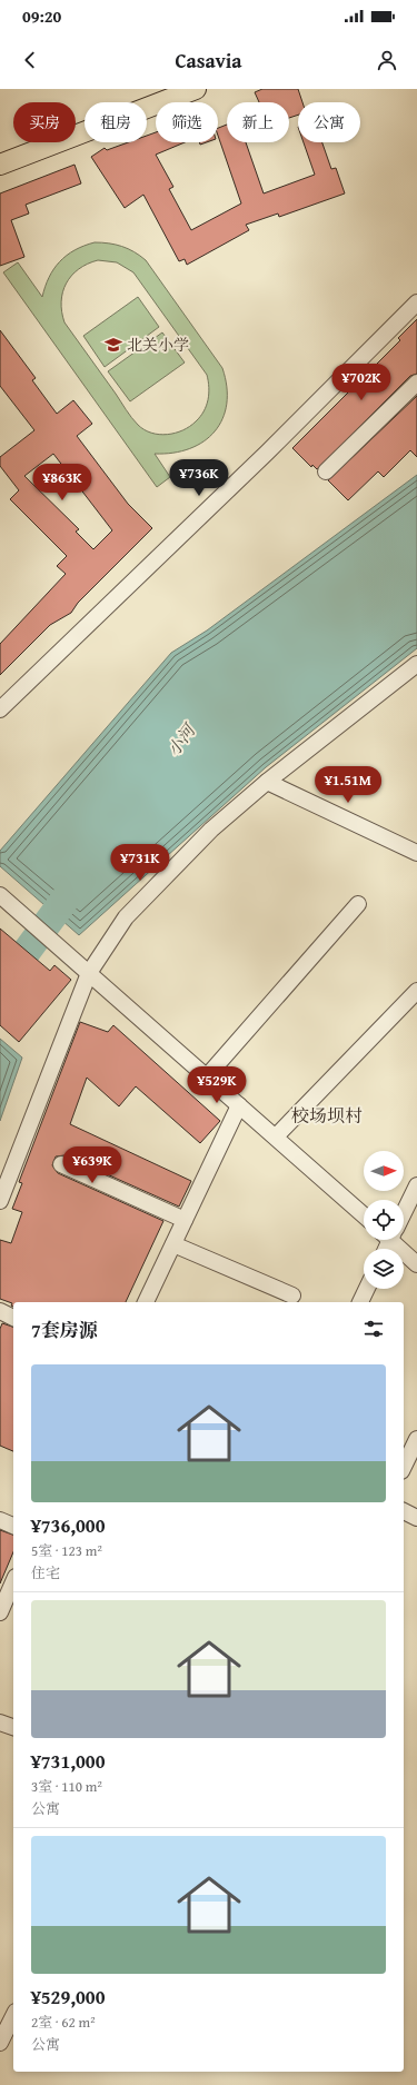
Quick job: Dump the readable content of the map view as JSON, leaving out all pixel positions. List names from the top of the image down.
{
  "districts": ["校场坝村"],
  "water": ["小河"],
  "places": {
    "school or university": ["北关小学"]
  },
  "north": "right",
  "page": {
    "status": "09:20",
    "header": "Casavia",
    "chip": [
      "买房",
      "租房",
      "筛选",
      "新上",
      "公寓"
    ],
    "price": [
      "¥702K",
      "¥736K",
      "¥863K",
      "¥1.51M",
      "¥731K",
      "¥529K",
      "¥639K"
    ],
    "heading": "7套房源",
    "list": [
      {
        "name": "¥736,000",
        "note": "5室 · 123 m² · 住宅"
      },
      {
        "name": "¥731,000",
        "note": "3室 · 110 m² · 公寓"
      },
      {
        "name": "¥529,000",
        "note": "2室 · 62 m² · 公寓"
      }
    ]
  }
}
